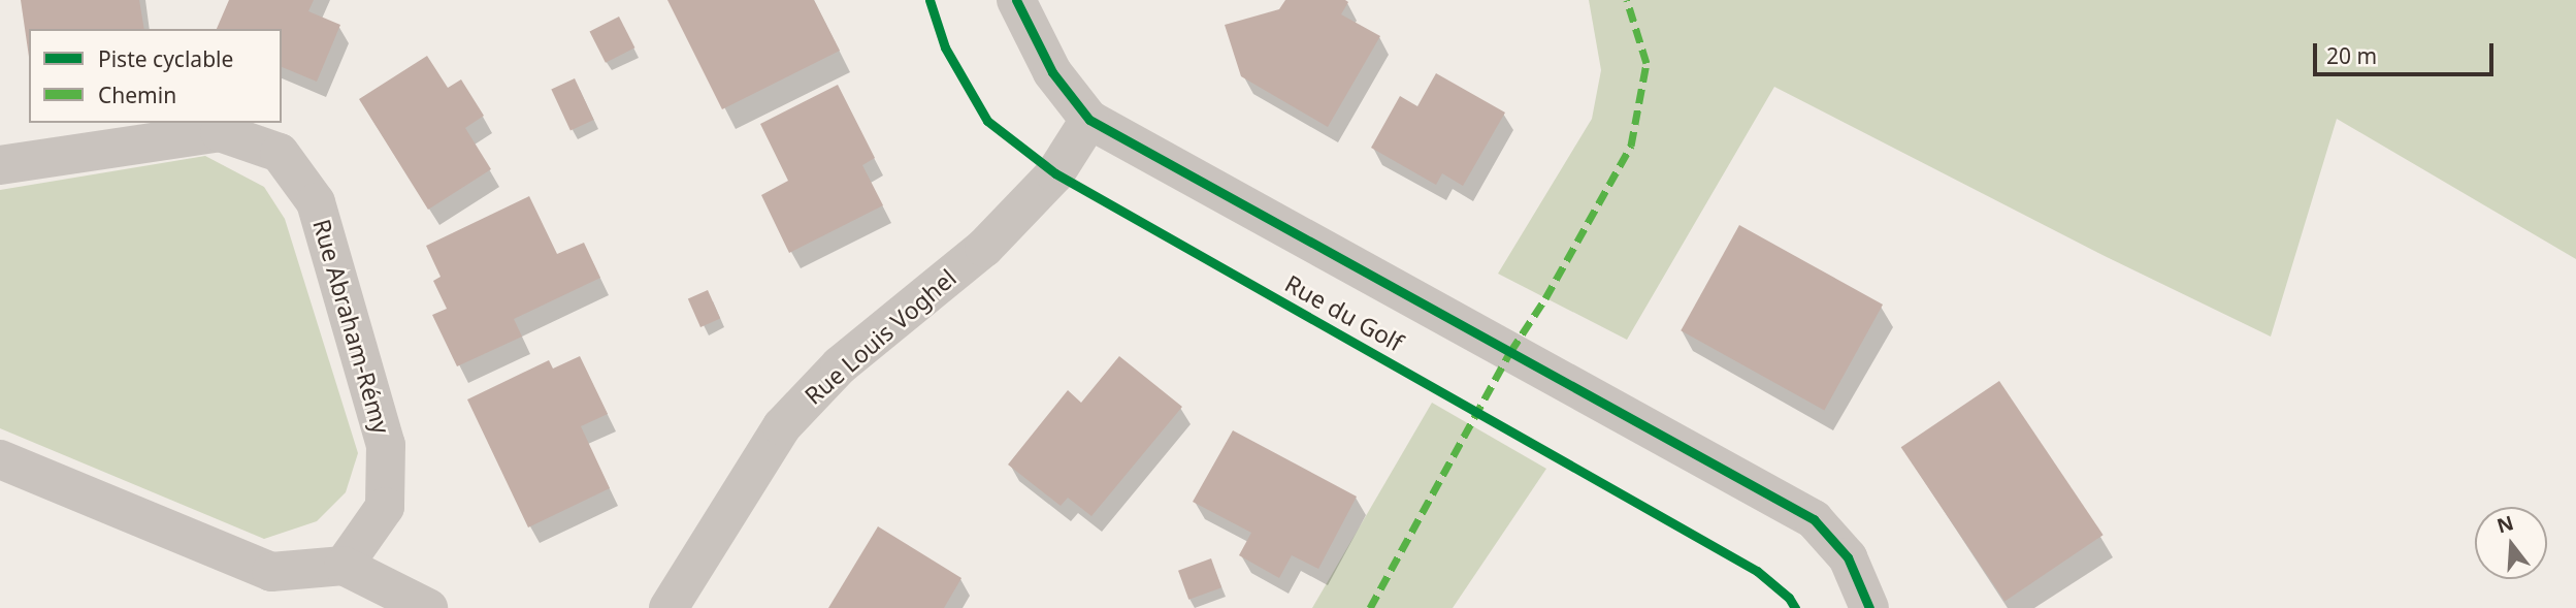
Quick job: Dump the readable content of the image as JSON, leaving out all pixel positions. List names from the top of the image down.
{
  "streets": {
    "street": ["Rue du Golf", "Rue Abraham-Rémy", "Rue Louis Voghel"]
  },
  "crossings": [
    ["Rue du Golf", "Rue Louis Voghel"]
  ],
  "legend": ["Piste cyclable", "Chemin"],
  "scale_bar": "20 m",
  "north": "top"
}
